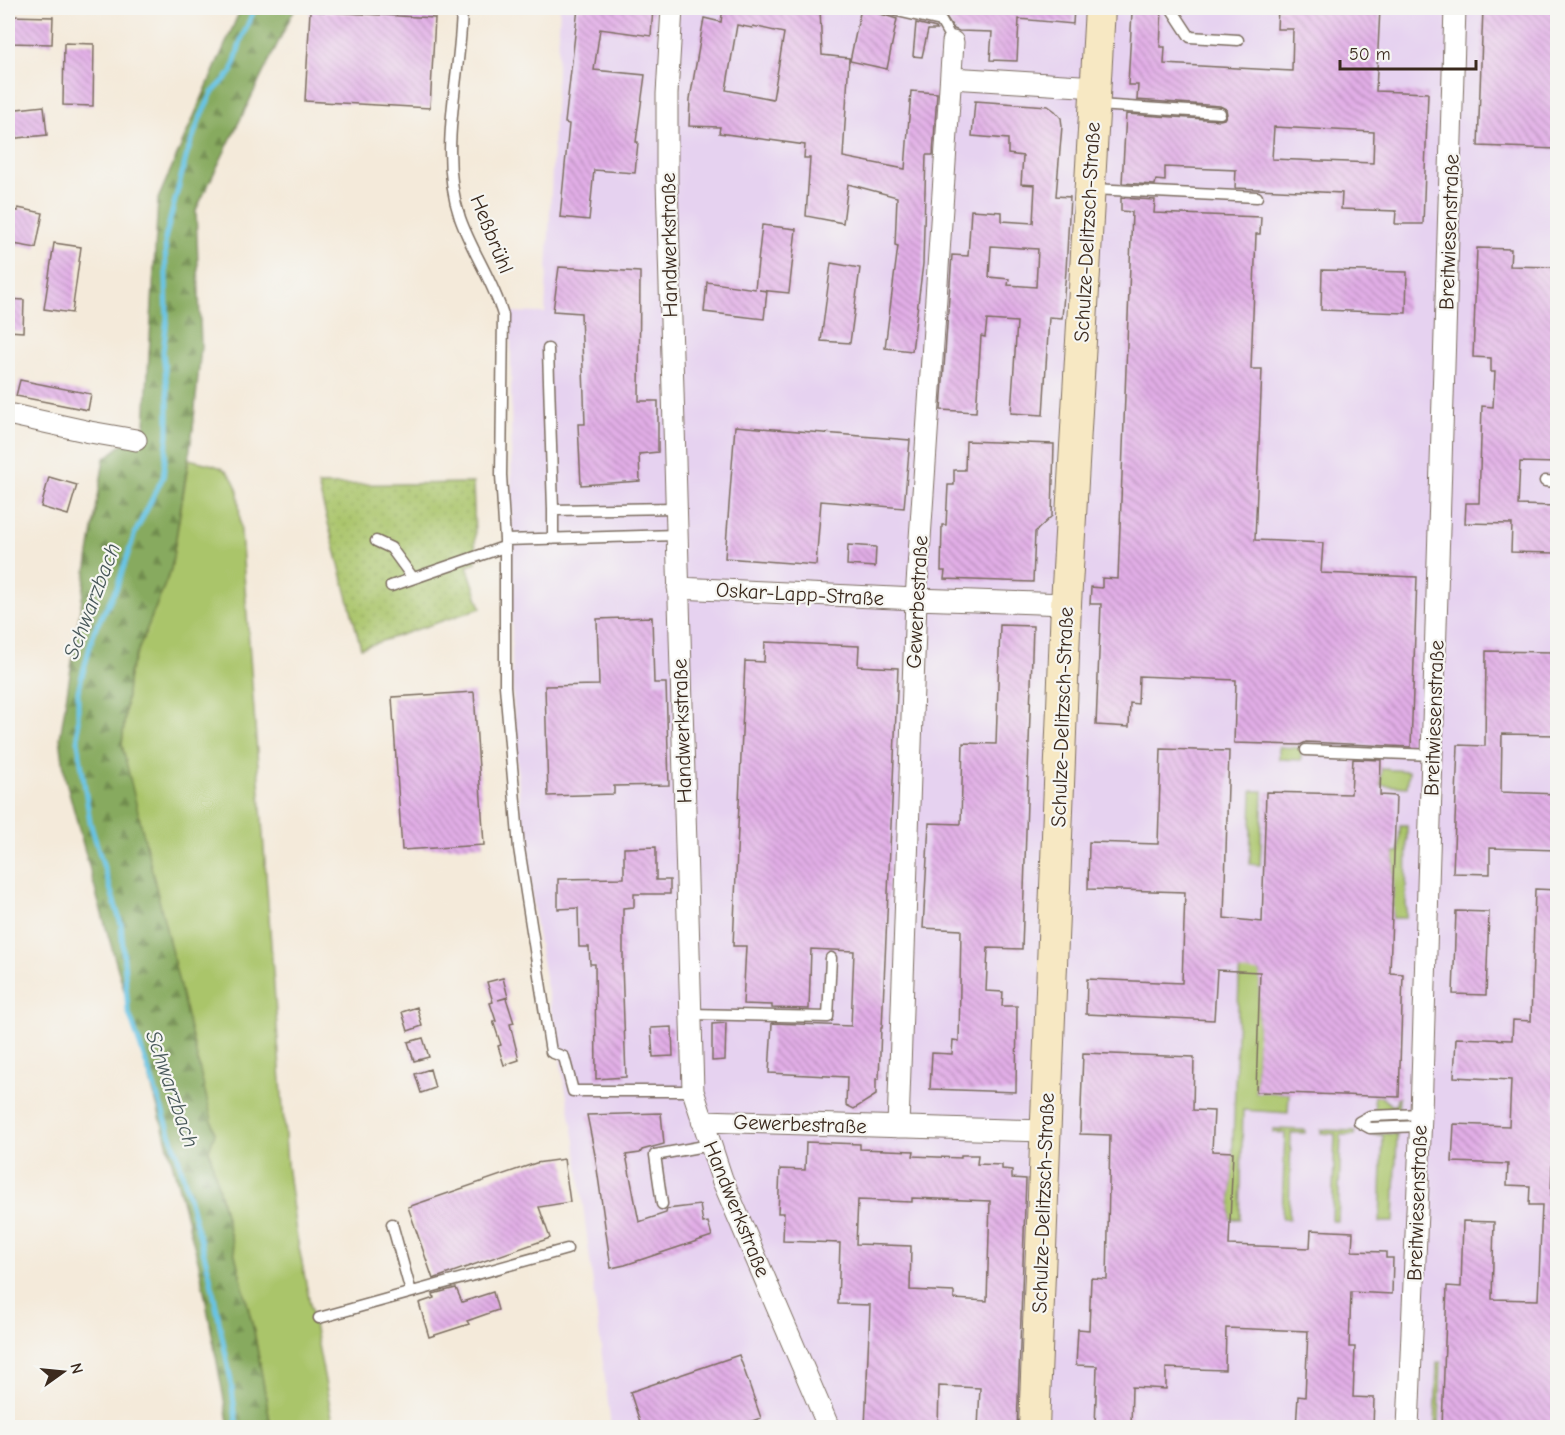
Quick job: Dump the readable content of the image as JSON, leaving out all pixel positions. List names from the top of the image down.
{
  "streets": {
    "street": [
      "Schulze-Delitzsch-Straße",
      "Breitwiesenstraße",
      "Handwerkstraße",
      "Oskar-Lapp-Straße",
      "Gewerbestraße"
    ],
    "lane": ["Heßbrühl"]
  },
  "crossings": [
    ["Schulze-Delitzsch-Straße", "Oskar-Lapp-Straße"],
    ["Schulze-Delitzsch-Straße", "Gewerbestraße"],
    ["Heßbrühl", "Handwerkstraße"],
    ["Handwerkstraße", "Oskar-Lapp-Straße"],
    ["Handwerkstraße", "Gewerbestraße"],
    ["Oskar-Lapp-Straße", "Gewerbestraße"]
  ],
  "water": ["Schwarzbach"],
  "scale_bar": "50 m",
  "north": "right"
}
